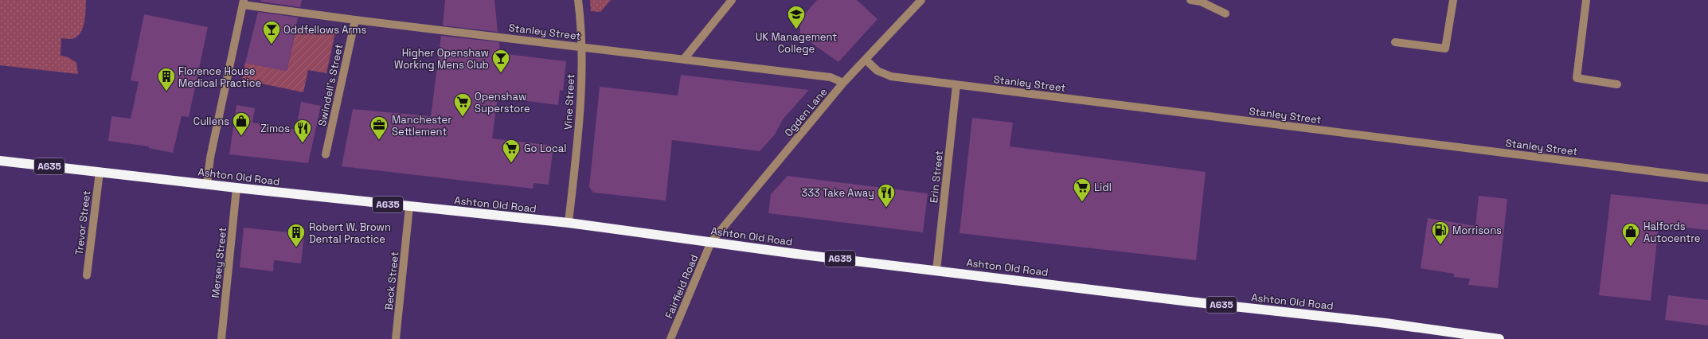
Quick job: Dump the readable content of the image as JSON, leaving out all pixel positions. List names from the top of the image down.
{
  "streets": {
    "highway": ["A635", "Ashton Old Road"],
    "street": [
      "Stanley Street",
      "Swindell's Street",
      "Vine Street",
      "Ogden Lane",
      "Erin Street",
      "Trevor Street",
      "Mersey Street",
      "Beck Street",
      "Fairfield Road"
    ]
  },
  "crossings": [
    ["Stanley Street", "Swindell's Street"],
    ["Stanley Street", "Vine Street"],
    ["Stanley Street", "Ogden Lane"],
    ["Stanley Street", "Erin Street"],
    ["Vine Street", "Ashton Old Road"],
    ["Ogden Lane", "Ashton Old Road"],
    ["Ogden Lane", "Fairfield Road"],
    ["Ashton Old Road", "Erin Street"],
    ["Ashton Old Road", "Trevor Street"],
    ["Ashton Old Road", "Mersey Street"],
    ["Ashton Old Road", "Beck Street"],
    ["Ashton Old Road", "Fairfield Road"]
  ],
  "places": {
    "school or university": ["UK Management College"],
    "bar": ["Oddfellows Arms", "Higher Openshaw Working Mens Club"],
    "building": ["Florence House Medical Practice", "Robert W. Brown Dental Practice"],
    "supermarket": ["Openshaw Superstore", "Go Local", "Lidl"],
    "shop": ["Cullens", "Halfords Autocentre"],
    "office": ["Manchester Settlement"],
    "restaurant": ["Zimos", "333 Take Away"],
    "fuel station": ["Morrisons"]
  }
}
